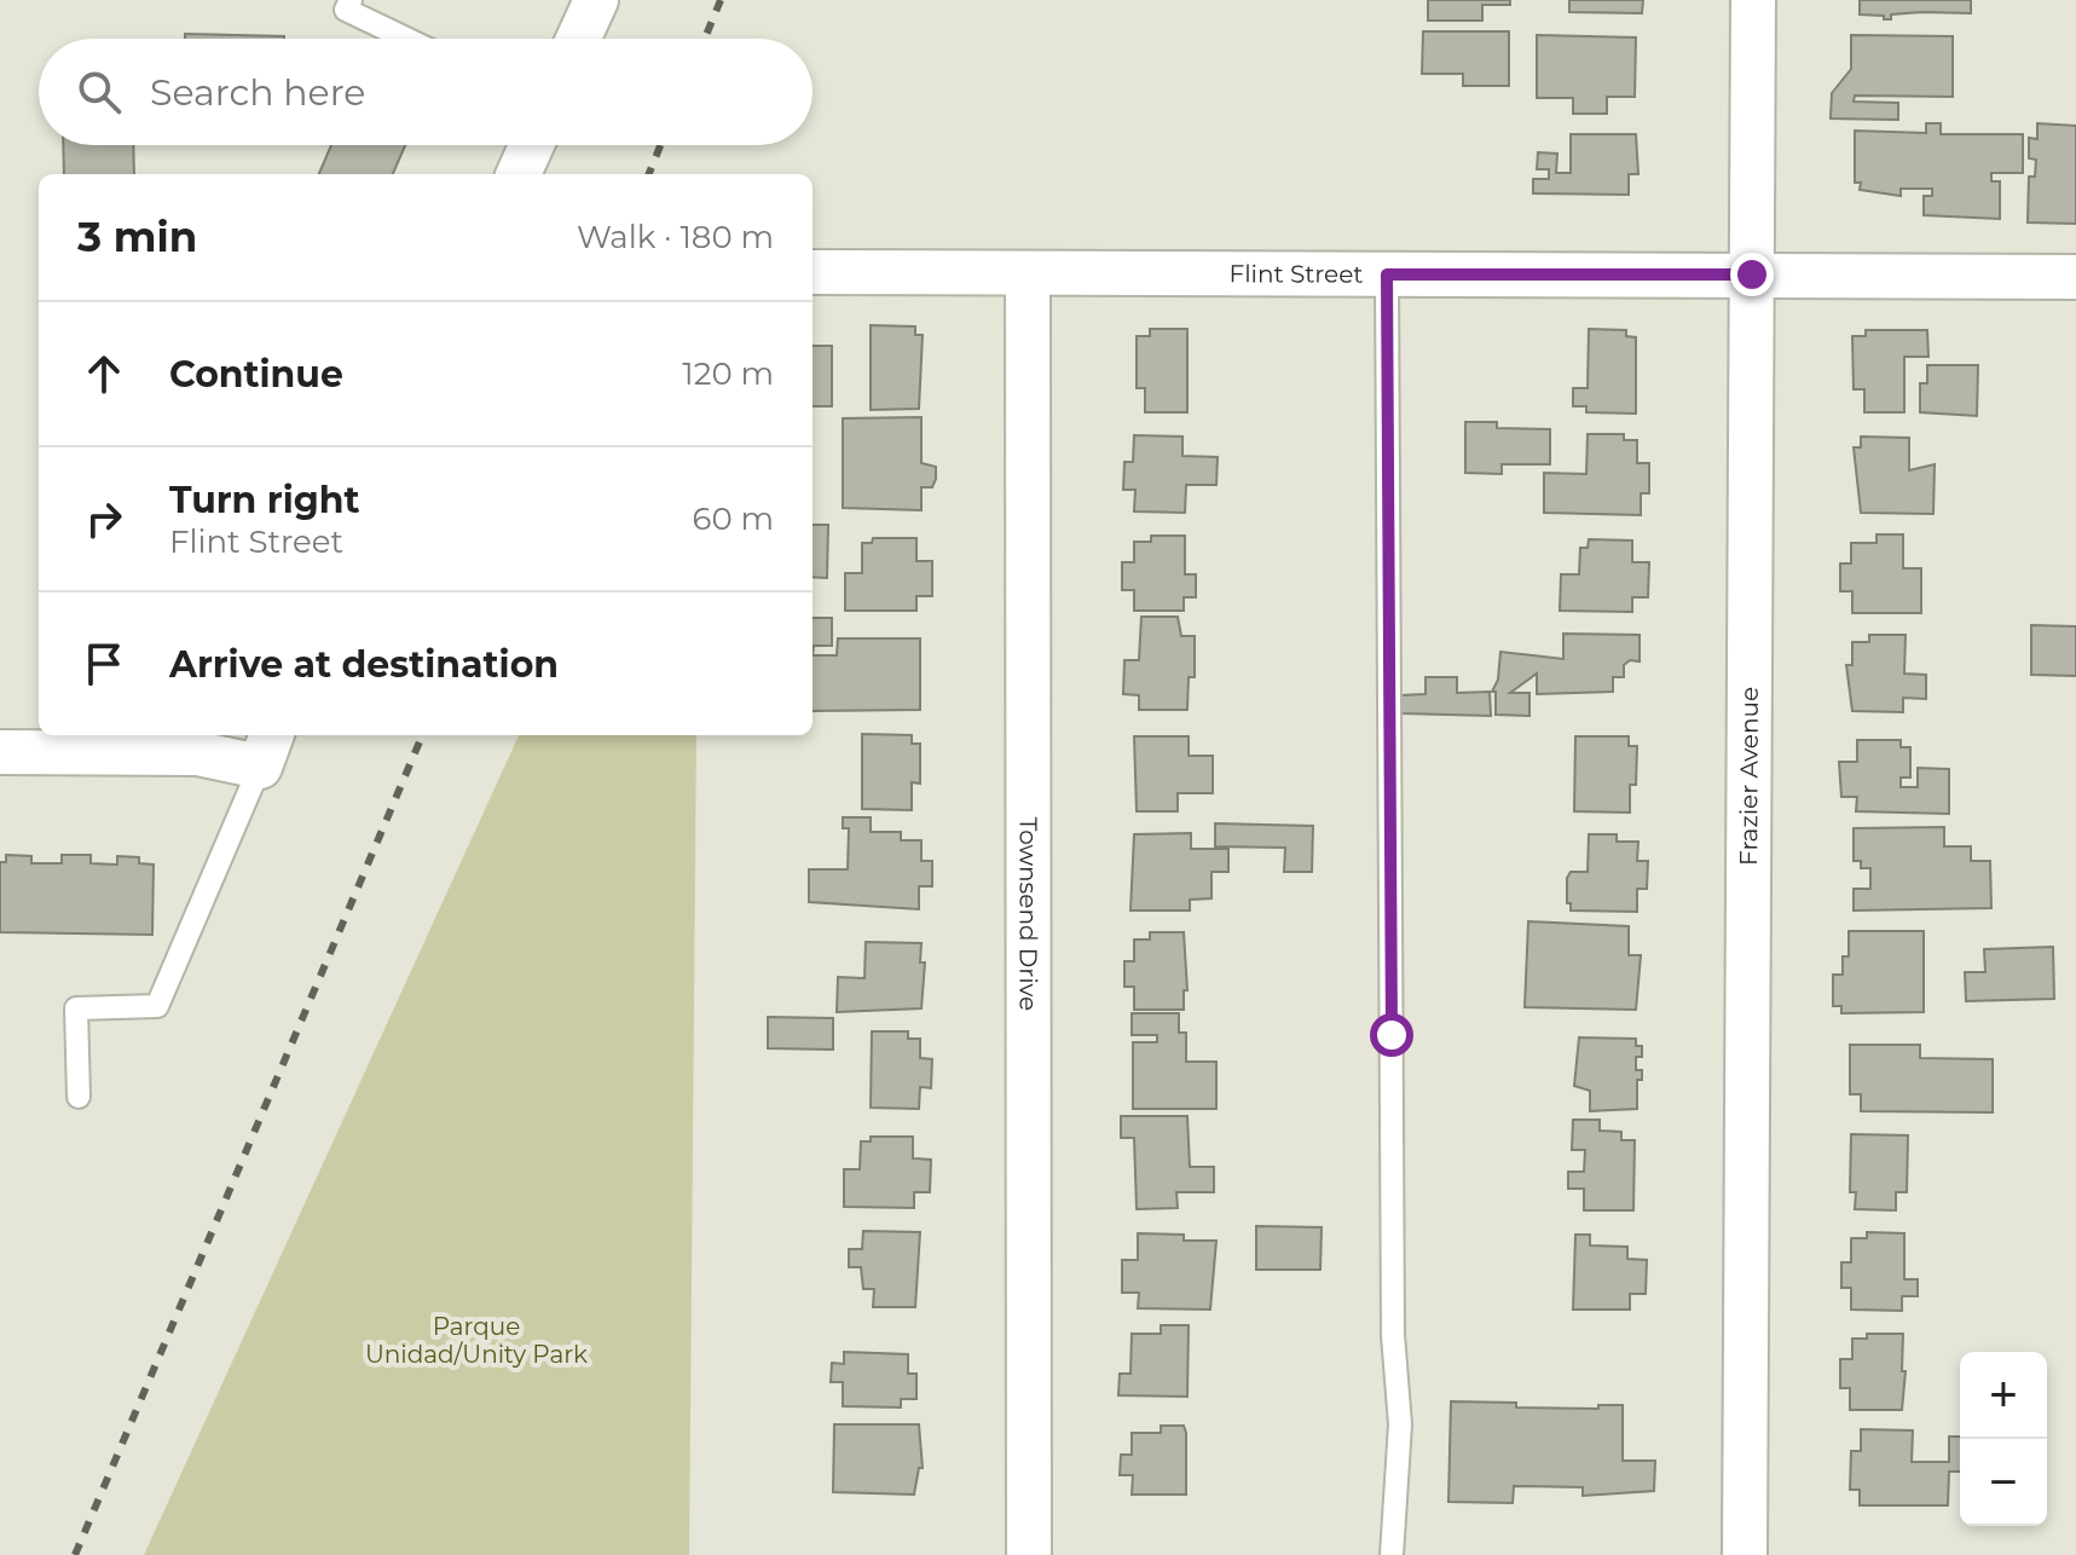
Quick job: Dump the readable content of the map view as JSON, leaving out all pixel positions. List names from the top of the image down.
{
  "streets": {
    "street": ["Flint Street", "Frazier Avenue", "Townsend Drive"]
  },
  "crossings": [
    ["Flint Street", "Frazier Avenue"],
    ["Flint Street", "Townsend Drive"]
  ],
  "parks": ["Parque Unidad/Unity Park"],
  "page": {
    "search": "Search here",
    "heading": ["3 min", "Walk · 180 m"],
    "list": [
      ["Continue", "120 m"],
      ["Turn right", "Flint Street", "60 m"],
      "Arrive at destination"
    ],
    "map_buttons": ["+", "−"]
  }
}
